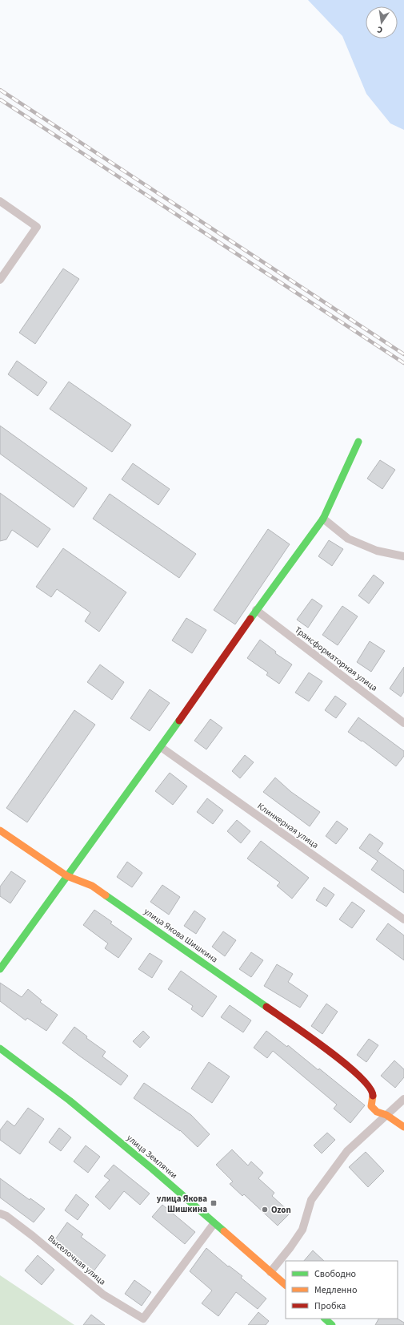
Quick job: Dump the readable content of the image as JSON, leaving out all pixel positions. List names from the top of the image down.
{
  "streets": {
    "street": [
      "Трансформаторная улица",
      "Клинкерная улица",
      "улица Якова Шишкина",
      "улица Землячки",
      "Выселочная улица"
    ]
  },
  "crossings": [
    ["улица Землячки", "Выселочная улица"]
  ],
  "places": {
    "transit": ["улица Якова Шишкина"],
    "other": ["Ozon"]
  },
  "legend": ["Свободно", "Медленно", "Пробка"],
  "north": "bottom"
}
